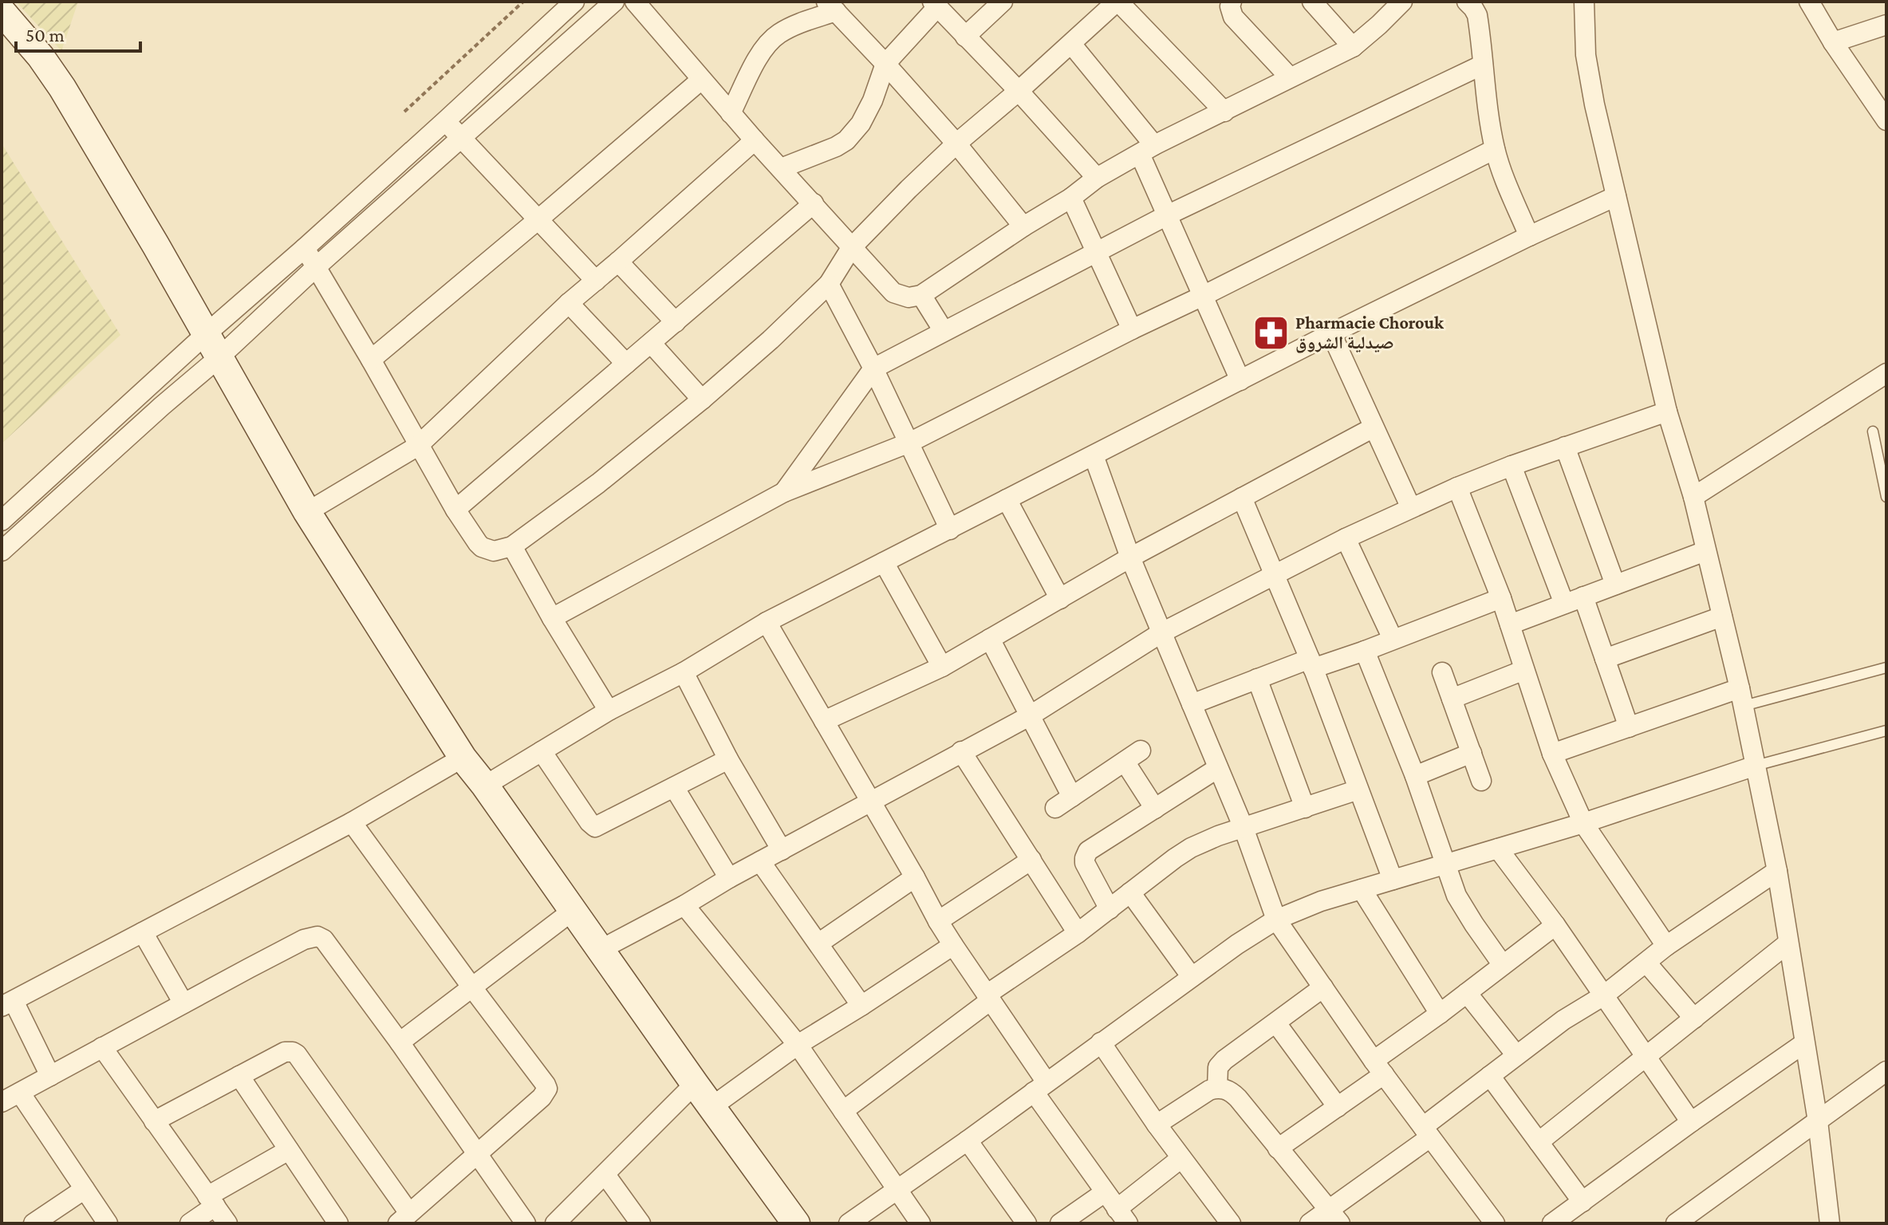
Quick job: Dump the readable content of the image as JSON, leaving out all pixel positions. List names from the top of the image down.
{
  "places": {
    "pharmacy": ["Pharmacie Chorouk صيدلية الشروق"]
  },
  "scale_bar": "50 m"
}
